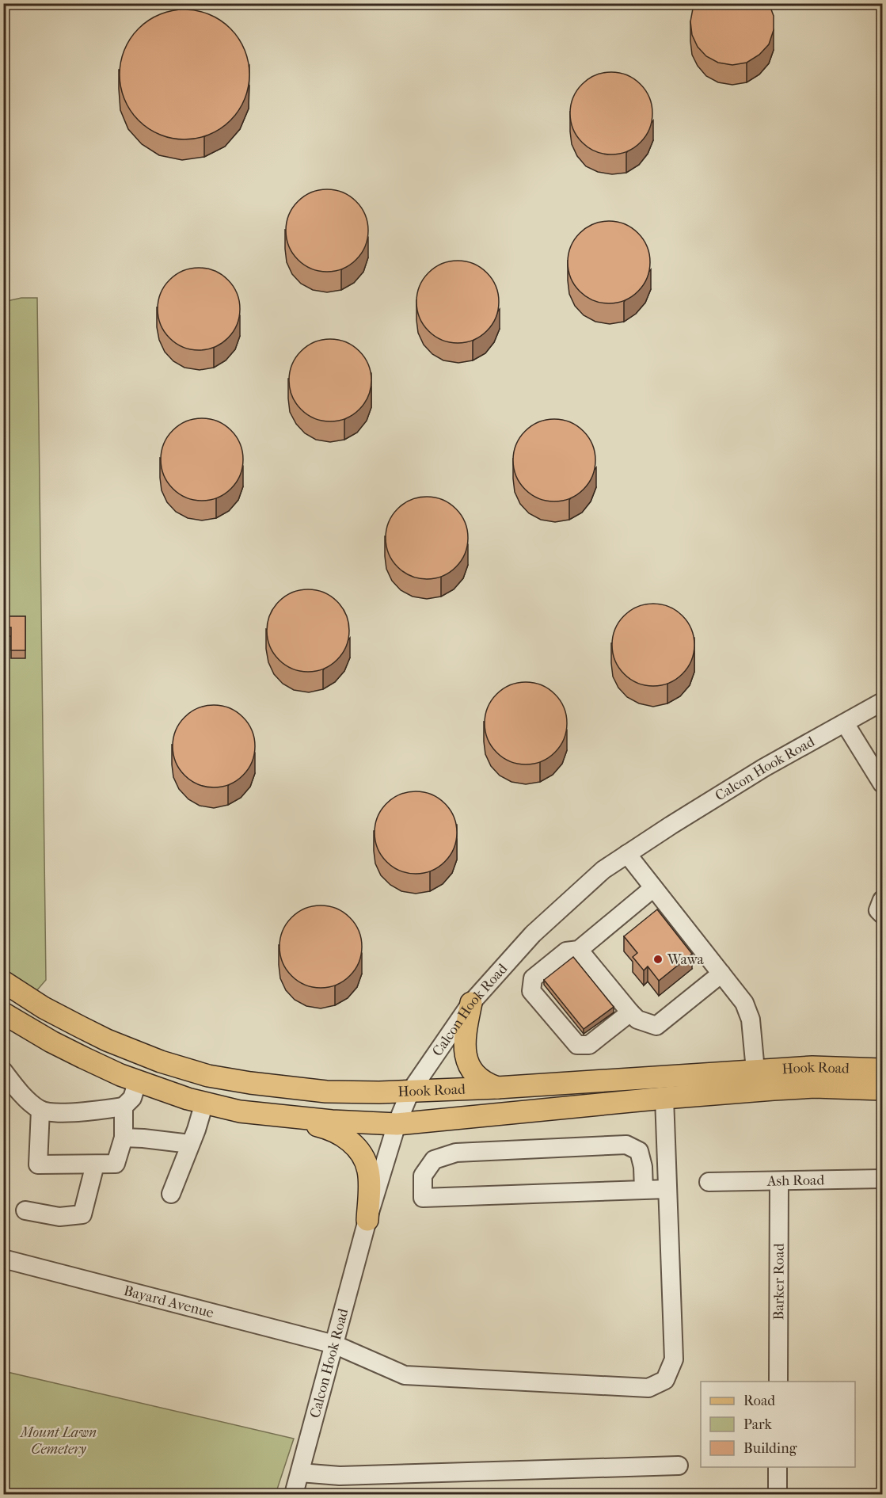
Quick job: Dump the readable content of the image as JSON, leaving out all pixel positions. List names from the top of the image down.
{
  "streets": {
    "main road": ["Hook Road"],
    "street": [
      "Calcon Hook Road",
      "Ash Road",
      "Barker Road",
      "Bayard Avenue"
    ]
  },
  "crossings": [
    ["Calcon Hook Road", "Hook Road"],
    ["Calcon Hook Road", "Bayard Avenue"],
    ["Hook Road", "Bayard Avenue"],
    ["Ash Road", "Barker Road"]
  ],
  "parks": ["Mount Lawn Cemetery"],
  "places": ["Wawa"],
  "legend": ["Road", "Park", "Building"]
}
